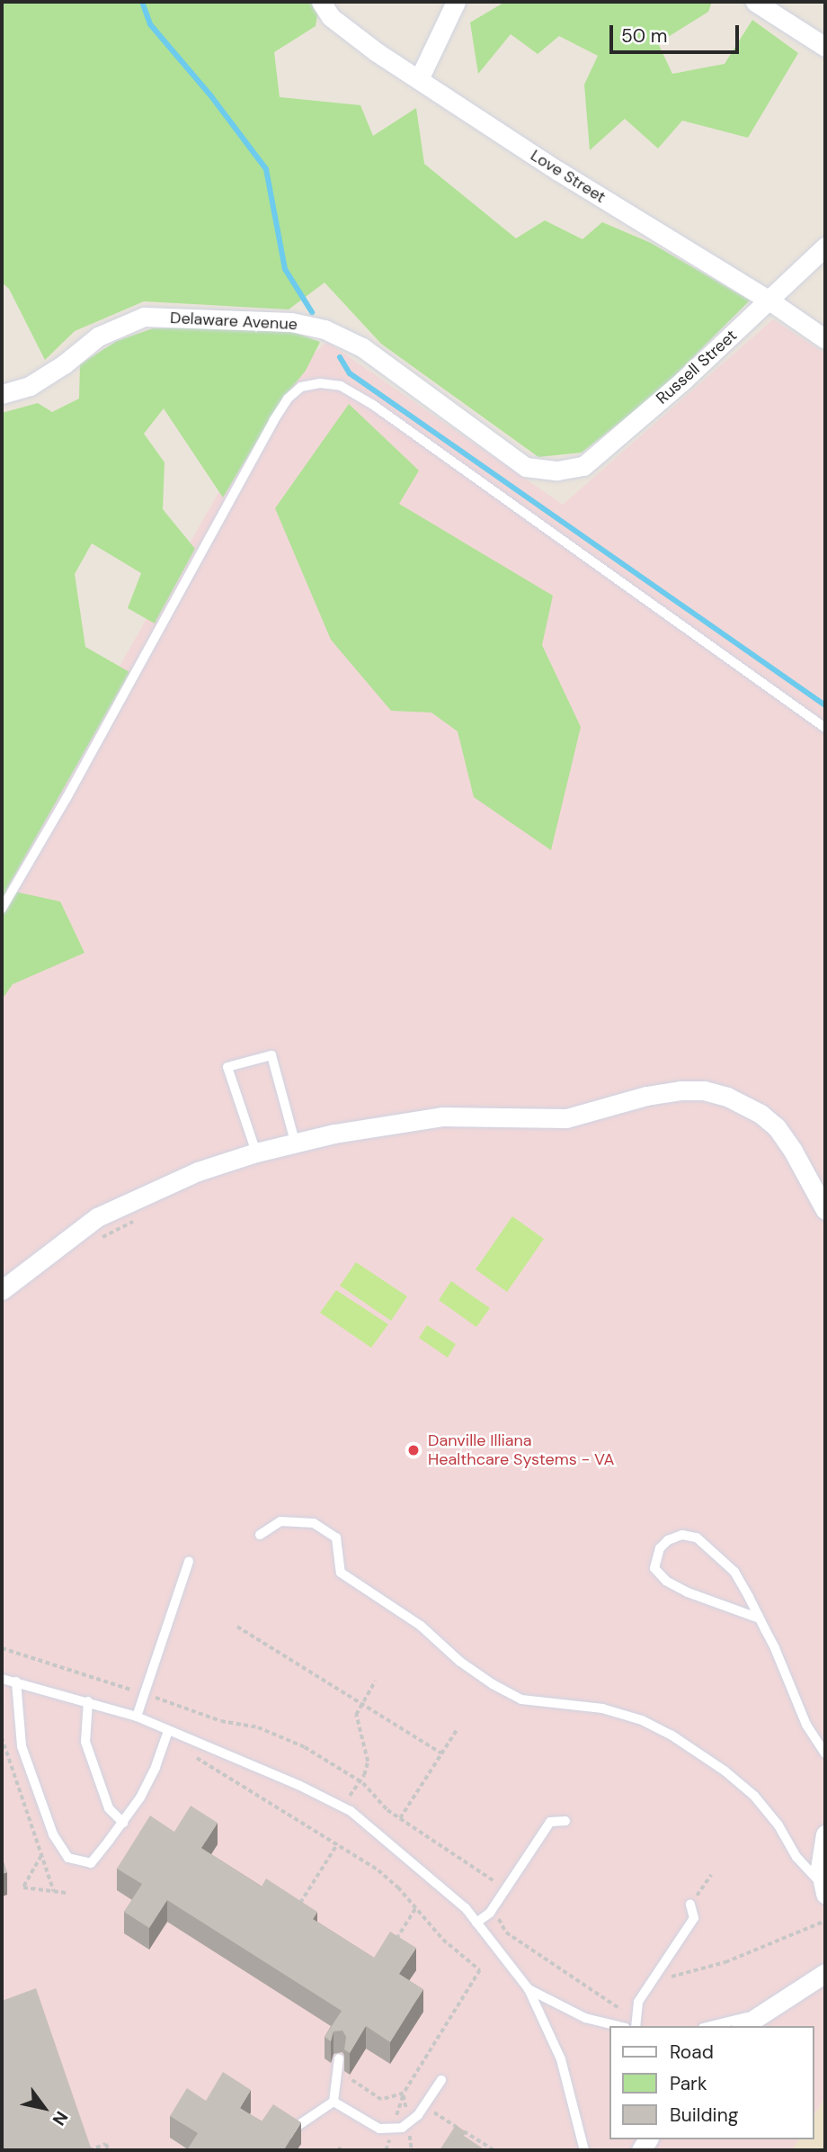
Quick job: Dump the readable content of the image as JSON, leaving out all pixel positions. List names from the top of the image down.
{
  "streets": {
    "street": ["Love Street", "Delaware Avenue", "Russell Street"]
  },
  "crossings": [
    ["Love Street", "Russell Street"],
    ["Delaware Avenue", "Russell Street"]
  ],
  "places": ["Danville Illiana Healthcare Systems - VA"],
  "legend": ["Road", "Park", "Building"],
  "scale_bar": "50 m",
  "north": "bottom right"
}
